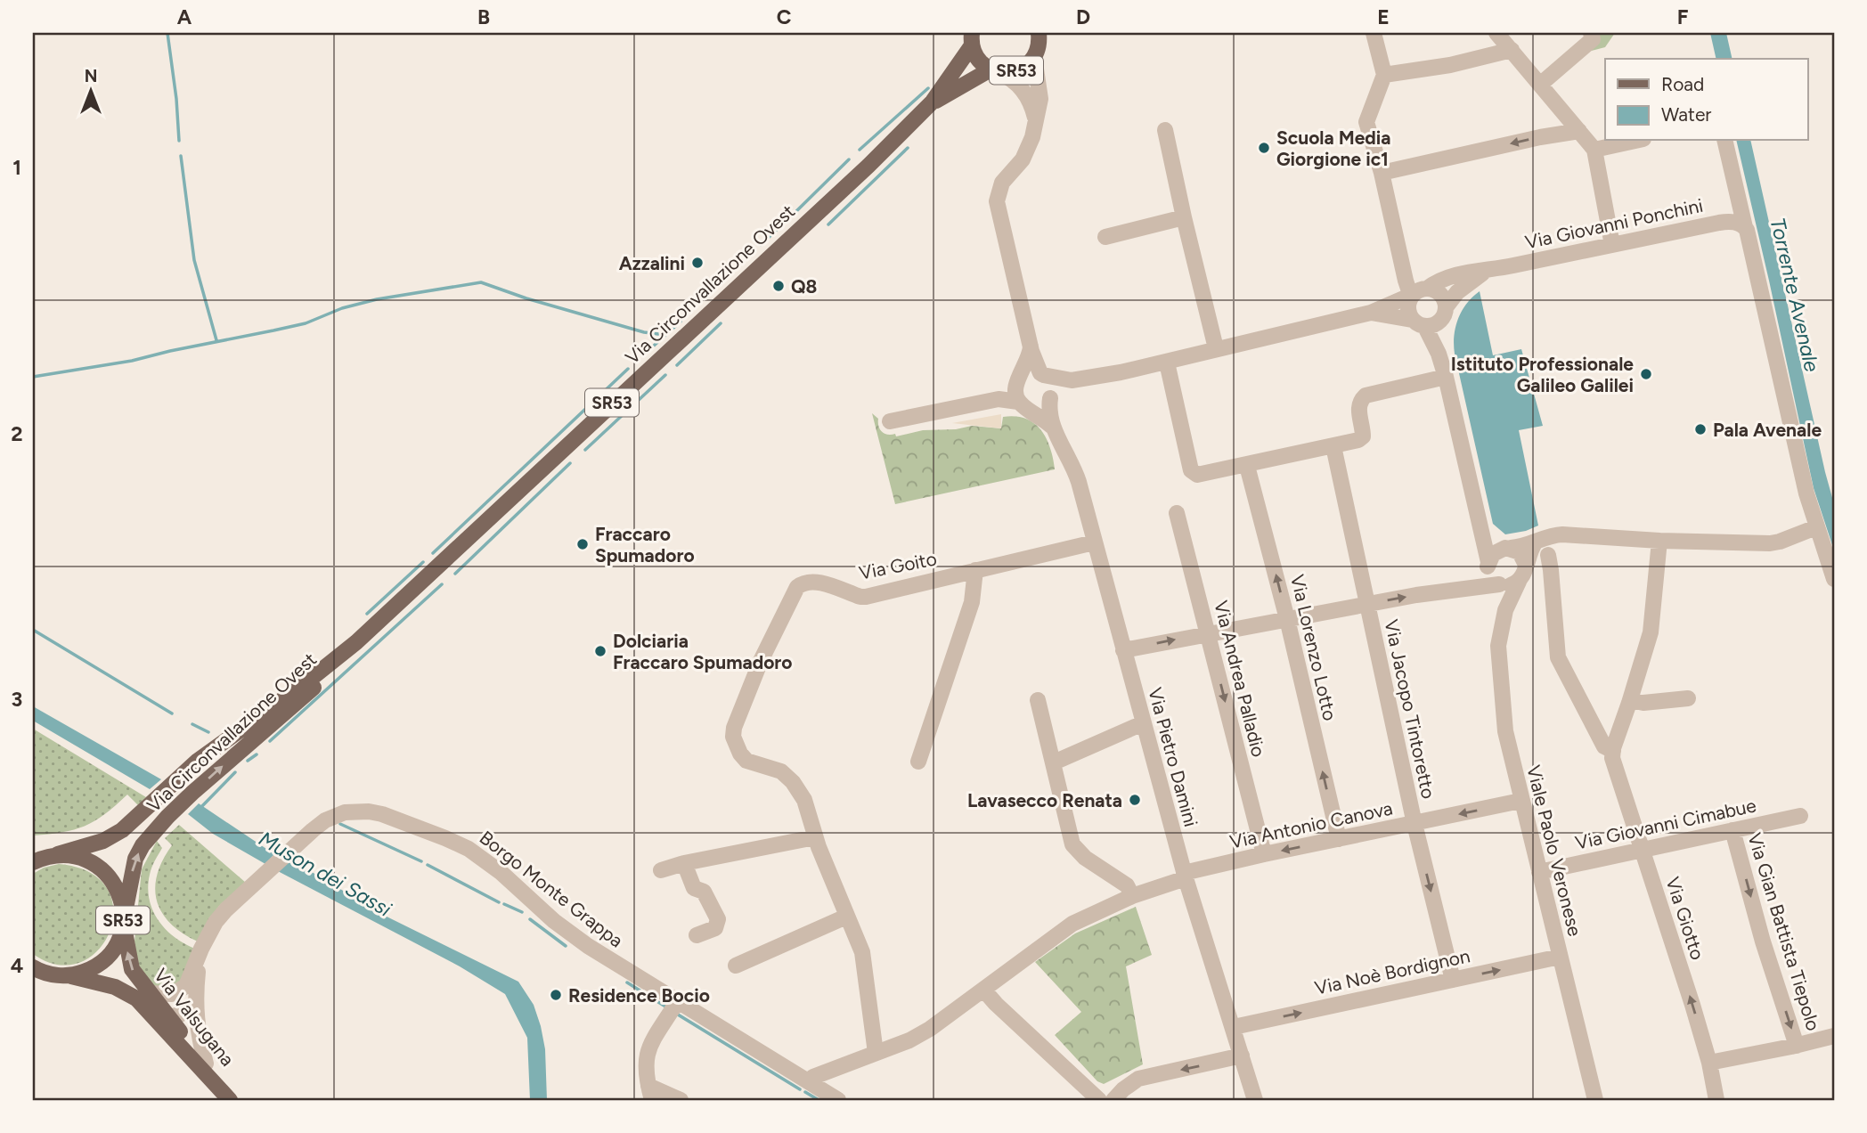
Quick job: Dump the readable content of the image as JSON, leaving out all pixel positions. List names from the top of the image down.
{
  "streets": {
    "main road": ["SR53", "Via Circonvallazione Ovest", "Via Valsugana"],
    "street": [
      "Via Giovanni Ponchini",
      "Via Goito",
      "Via Lorenzo Lotto",
      "Via Andrea Palladio",
      "Via Jacopo Tintoretto",
      "Via Pietro Damini",
      "Via Giovanni Cimabue",
      "Via Antonio Canova",
      "Viale Paolo Veronese",
      "Borgo Monte Grappa",
      "Via Giotto",
      "Via Gian Battista Tiepolo",
      "Via Noè Bordignon"
    ]
  },
  "crossings": [
    ["SR53", "Via Circonvallazione Ovest"],
    ["SR53", "Via Valsugana"],
    ["Via Circonvallazione Ovest", "Via Valsugana"],
    ["Via Goito", "Via Pietro Damini"],
    ["Via Lorenzo Lotto", "Via Antonio Canova"],
    ["Via Andrea Palladio", "Via Antonio Canova"],
    ["Via Jacopo Tintoretto", "Via Antonio Canova"],
    ["Via Jacopo Tintoretto", "Via Noè Bordignon"],
    ["Via Pietro Damini", "Via Antonio Canova"],
    ["Via Pietro Damini", "Via Noè Bordignon"],
    ["Via Giovanni Cimabue", "Viale Paolo Veronese"],
    ["Via Giovanni Cimabue", "Via Giotto"],
    ["Via Giovanni Cimabue", "Via Gian Battista Tiepolo"],
    ["Via Antonio Canova", "Viale Paolo Veronese"],
    ["Via Antonio Canova", "Borgo Monte Grappa"],
    ["Viale Paolo Veronese", "Via Noè Bordignon"]
  ],
  "one_way": [
    "Via Lorenzo Lotto",
    "Via Andrea Palladio",
    "Via Gian Battista Tiepolo",
    "Via Noè Bordignon"
  ],
  "water": ["Torrente Avenale", "Muson dei Sassi"],
  "places": [
    "Scuola Media Giorgione ic1",
    "Azzalini",
    "Q8",
    "Istituto Professionale Galileo Galilei",
    "Pala Avenale",
    "Fraccaro Spumadoro",
    "Dolciaria Fraccaro Spumadoro",
    "Lavasecco Renata",
    "Residence Bocio"
  ],
  "legend": ["Road", "Water"],
  "north": "top",
  "grid": {
    "columns": [
      "A",
      "B",
      "C",
      "D",
      "E",
      "F"
    ],
    "rows": [
      "1",
      "2",
      "3",
      "4"
    ]
  }
}
